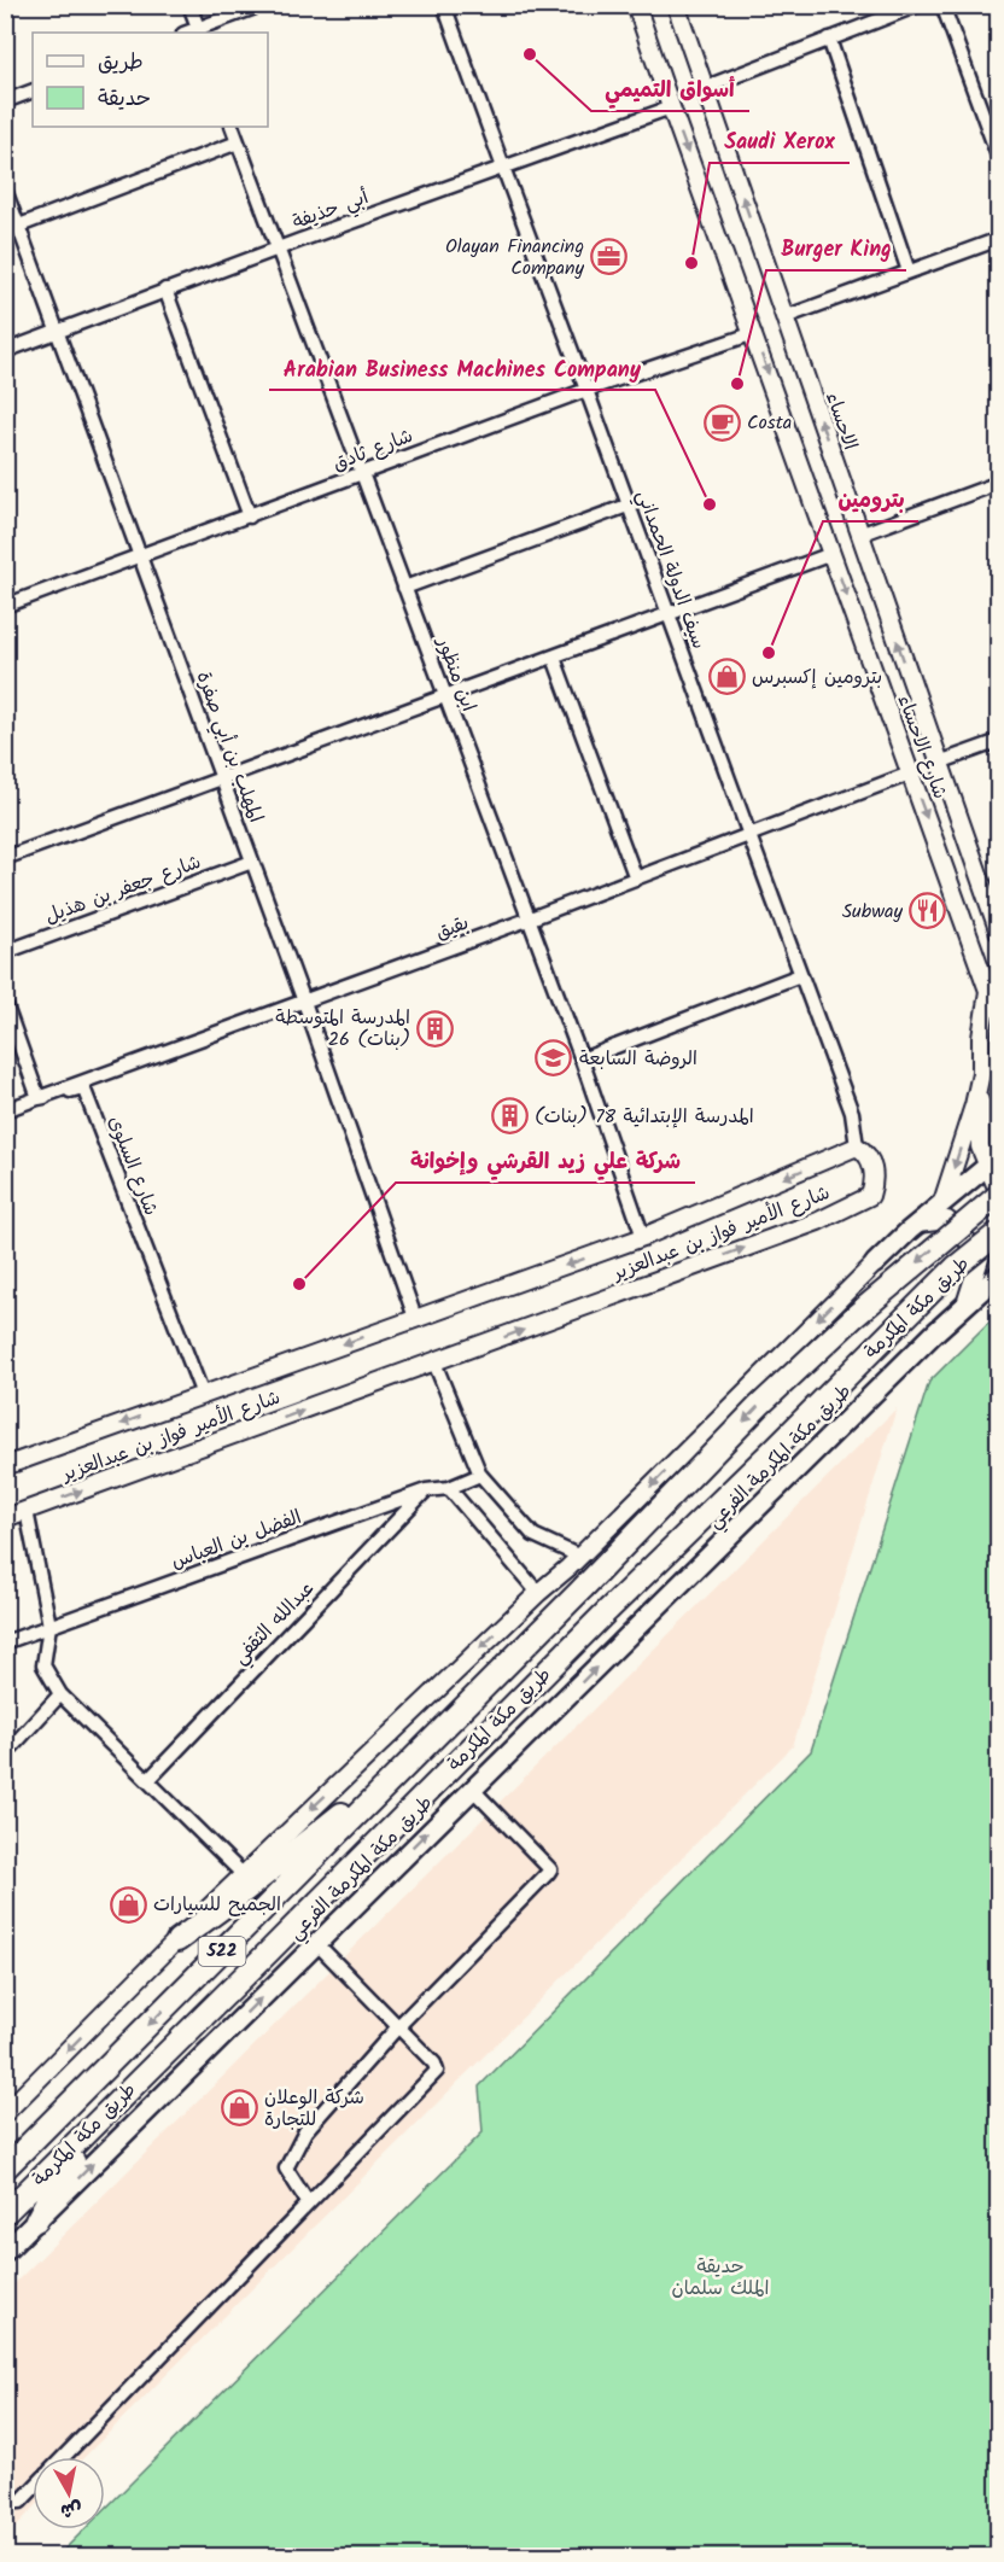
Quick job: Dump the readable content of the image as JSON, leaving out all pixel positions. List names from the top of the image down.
{
  "streets": {
    "highway": ["طريق مكة المكرمة", "522"],
    "main road": [
      "الاحساء",
      "شارع الاحساء",
      "شارع الأمير فواز بن عبدالعزير",
      "طريق مكة المكرمة الفرعي"
    ],
    "street": [
      "أبي حذيفة",
      "شارع ثادق",
      "سيف الدولة الحمداني",
      "ابن منظور",
      "المهلب بن أبي صفرة",
      "شارع جعفر بن هذيل",
      "بقيق",
      "شارع السلوى",
      "الفضل بن العباس",
      "عبدالله الثقفي"
    ]
  },
  "crossings": [
    ["أبي حذيفة", "سيف الدولة الحمداني"],
    ["أبي حذيفة", "ابن منظور"],
    ["أبي حذيفة", "المهلب بن أبي صفرة"],
    ["أبي حذيفة", "شارع الاحساء"],
    ["شارع ثادق", "سيف الدولة الحمداني"],
    ["شارع ثادق", "ابن منظور"],
    ["شارع ثادق", "المهلب بن أبي صفرة"],
    ["شارع ثادق", "شارع الاحساء"],
    ["سيف الدولة الحمداني", "بقيق"],
    ["سيف الدولة الحمداني", "شارع الأمير فواز بن عبدالعزير"],
    ["ابن منظور", "بقيق"],
    ["ابن منظور", "شارع الأمير فواز بن عبدالعزير"],
    ["المهلب بن أبي صفرة", "شارع جعفر بن هذيل"],
    ["المهلب بن أبي صفرة", "بقيق"],
    ["المهلب بن أبي صفرة", "شارع الأمير فواز بن عبدالعزير"],
    ["شارع الاحساء", "بقيق"],
    ["بقيق", "شارع السلوى"],
    ["شارع السلوى", "شارع الأمير فواز بن عبدالعزير"],
    ["الفضل بن العباس", "عبدالله الثقفي"]
  ],
  "one_way": ["الاحساء", "شارع الاحساء"],
  "parks": ["حديقة الملك سلمان"],
  "places": {
    "other": [
      "أسواق التميمي",
      "Saudi Xerox",
      "Burger King",
      "Arabian Business Machines Company",
      "بترومين",
      "شركة علي زيد القرشي وإخوانة"
    ],
    "office": ["Olayan Financing Company"],
    "cafe": ["Costa"],
    "shop": ["بترومين إكسبرس", "الجميح للسيارات", "شركة الوعلان للتجارة"],
    "restaurant": ["Subway"],
    "building": ["المدرسة المتوسطة 26 (بنات)", "المدرسة الإبتدائية 78 (بنات)"],
    "school or university": ["الروضة السابعة"]
  },
  "legend": ["طريق", "حديقة"],
  "north": "bottom"
}
